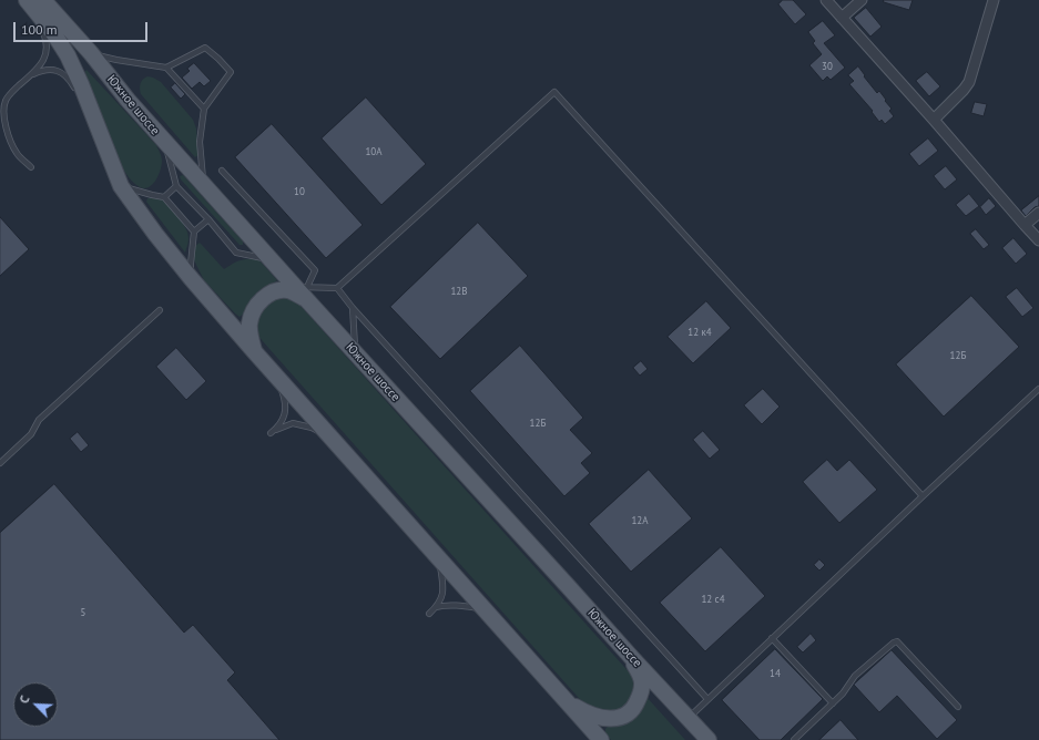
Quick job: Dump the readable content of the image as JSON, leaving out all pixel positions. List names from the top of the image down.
{
  "streets": {
    "main road": ["Южное шоссе"]
  },
  "house_numbers": [
    "30",
    "10А",
    "10",
    "12В",
    "12 к4",
    "12Б",
    "12Б",
    "12А",
    "12 с4",
    "5",
    "14"
  ],
  "scale_bar": "100 m",
  "north": "top left"
}
